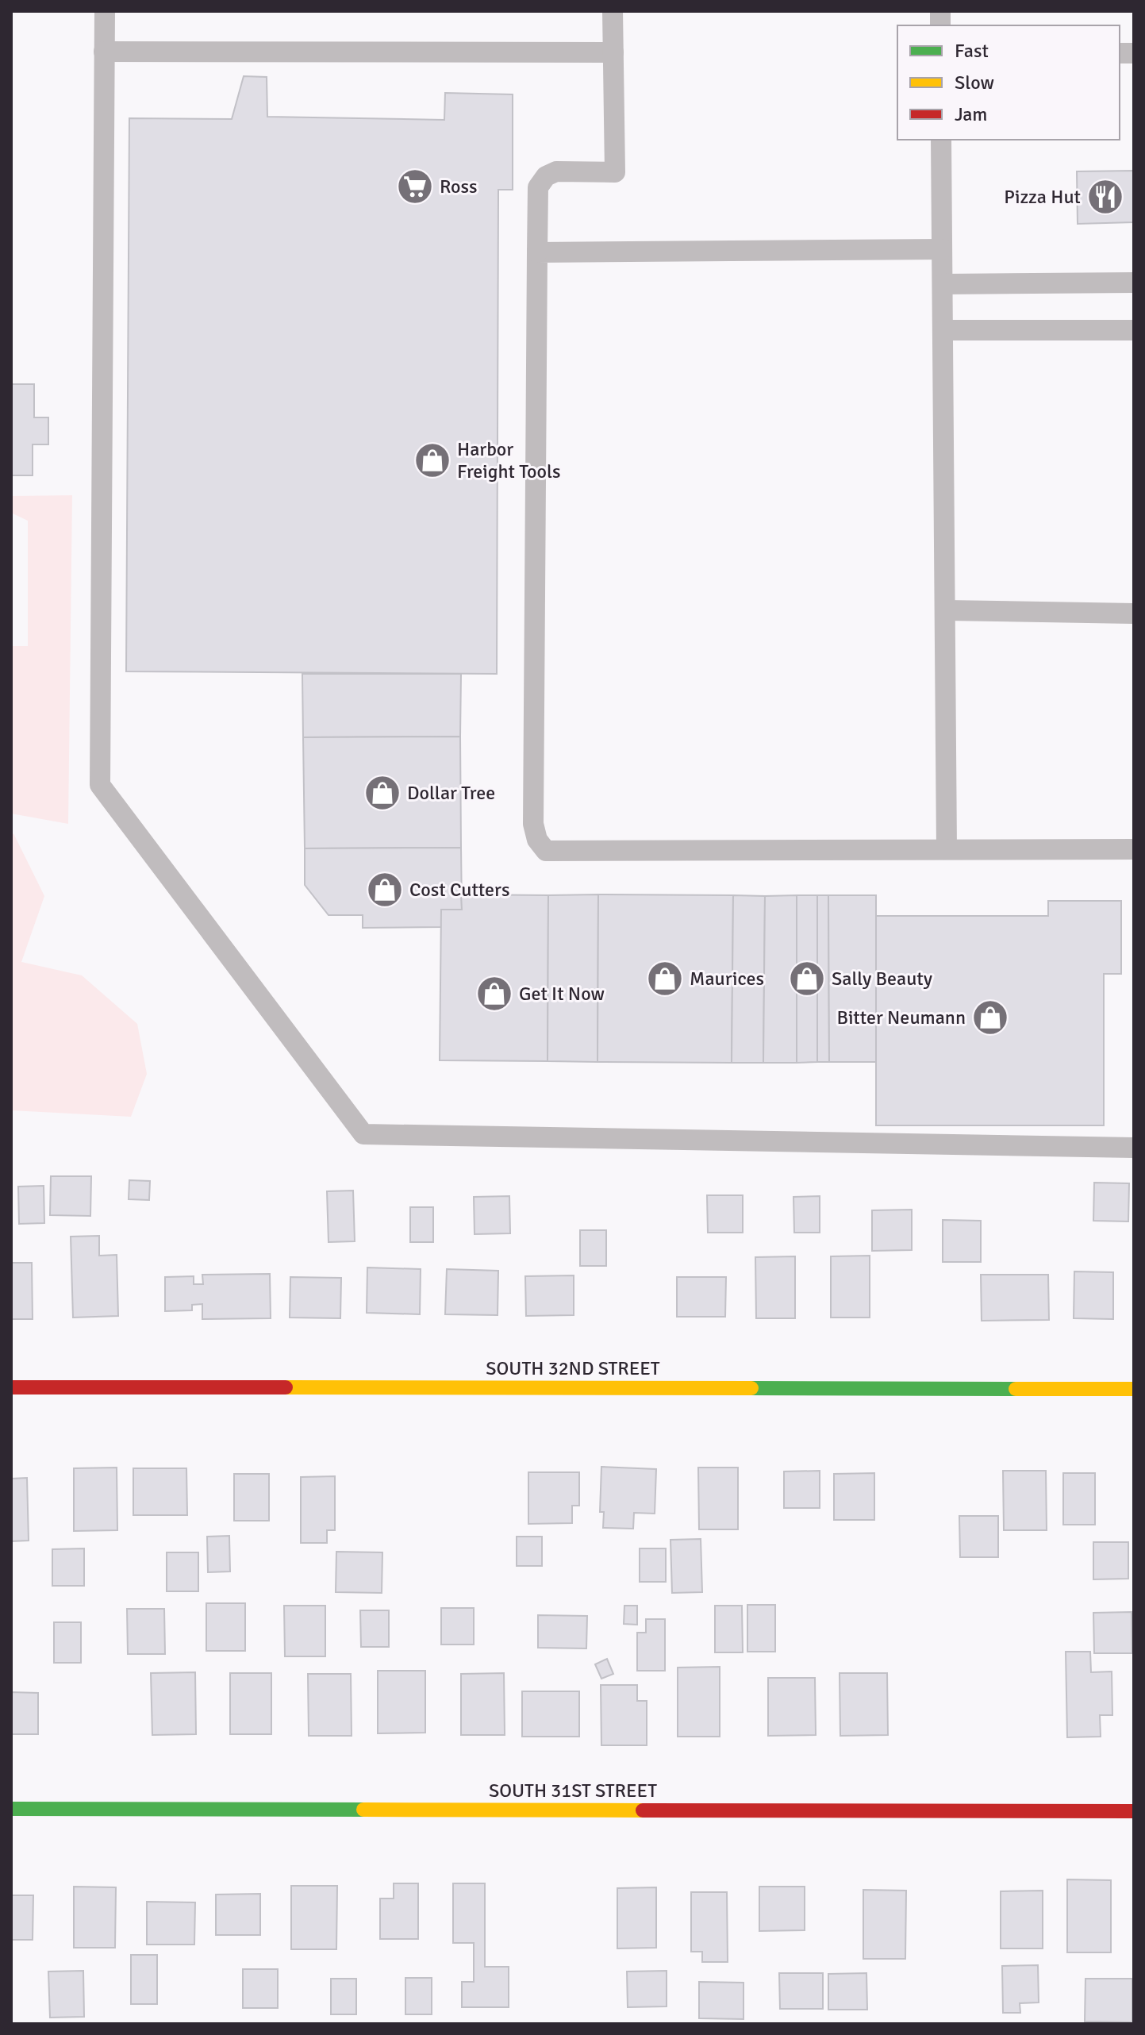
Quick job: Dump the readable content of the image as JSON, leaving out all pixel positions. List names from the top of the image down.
{
  "streets": {
    "street": ["SOUTH 32ND STREET", "SOUTH 31ST STREET"]
  },
  "places": {
    "supermarket": ["Ross"],
    "restaurant": ["Pizza Hut"],
    "shop": [
      "Harbor Freight Tools",
      "Dollar Tree",
      "Cost Cutters",
      "Maurices",
      "Sally Beauty",
      "Get It Now",
      "Bitter Neumann"
    ]
  },
  "legend": ["Fast", "Slow", "Jam"]
}
